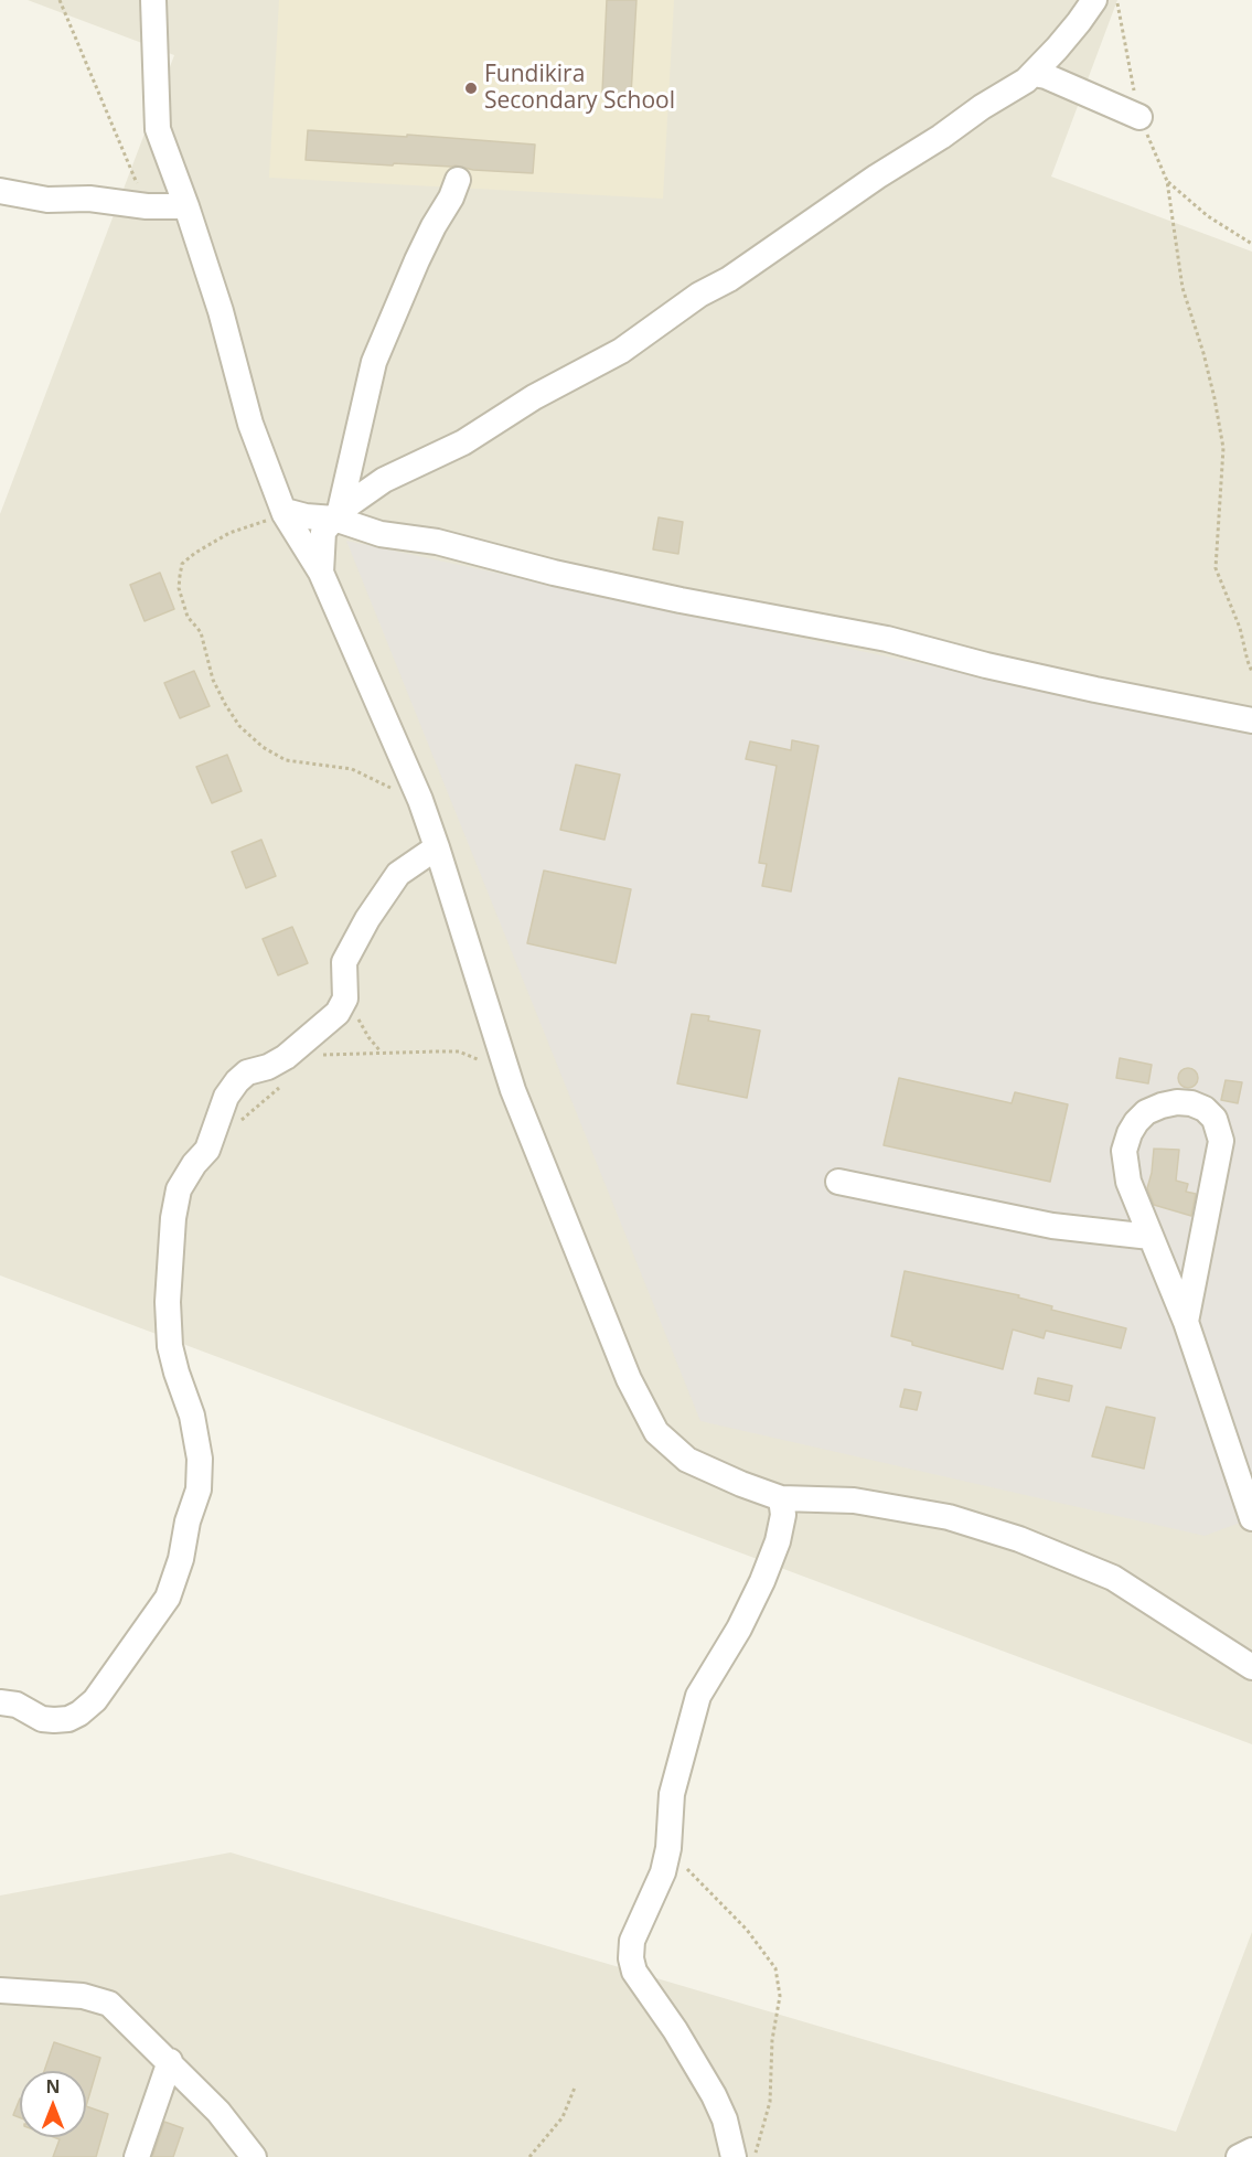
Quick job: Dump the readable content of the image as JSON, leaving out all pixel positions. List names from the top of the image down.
{
  "places": ["Fundikira Secondary School"],
  "north": "top"
}
